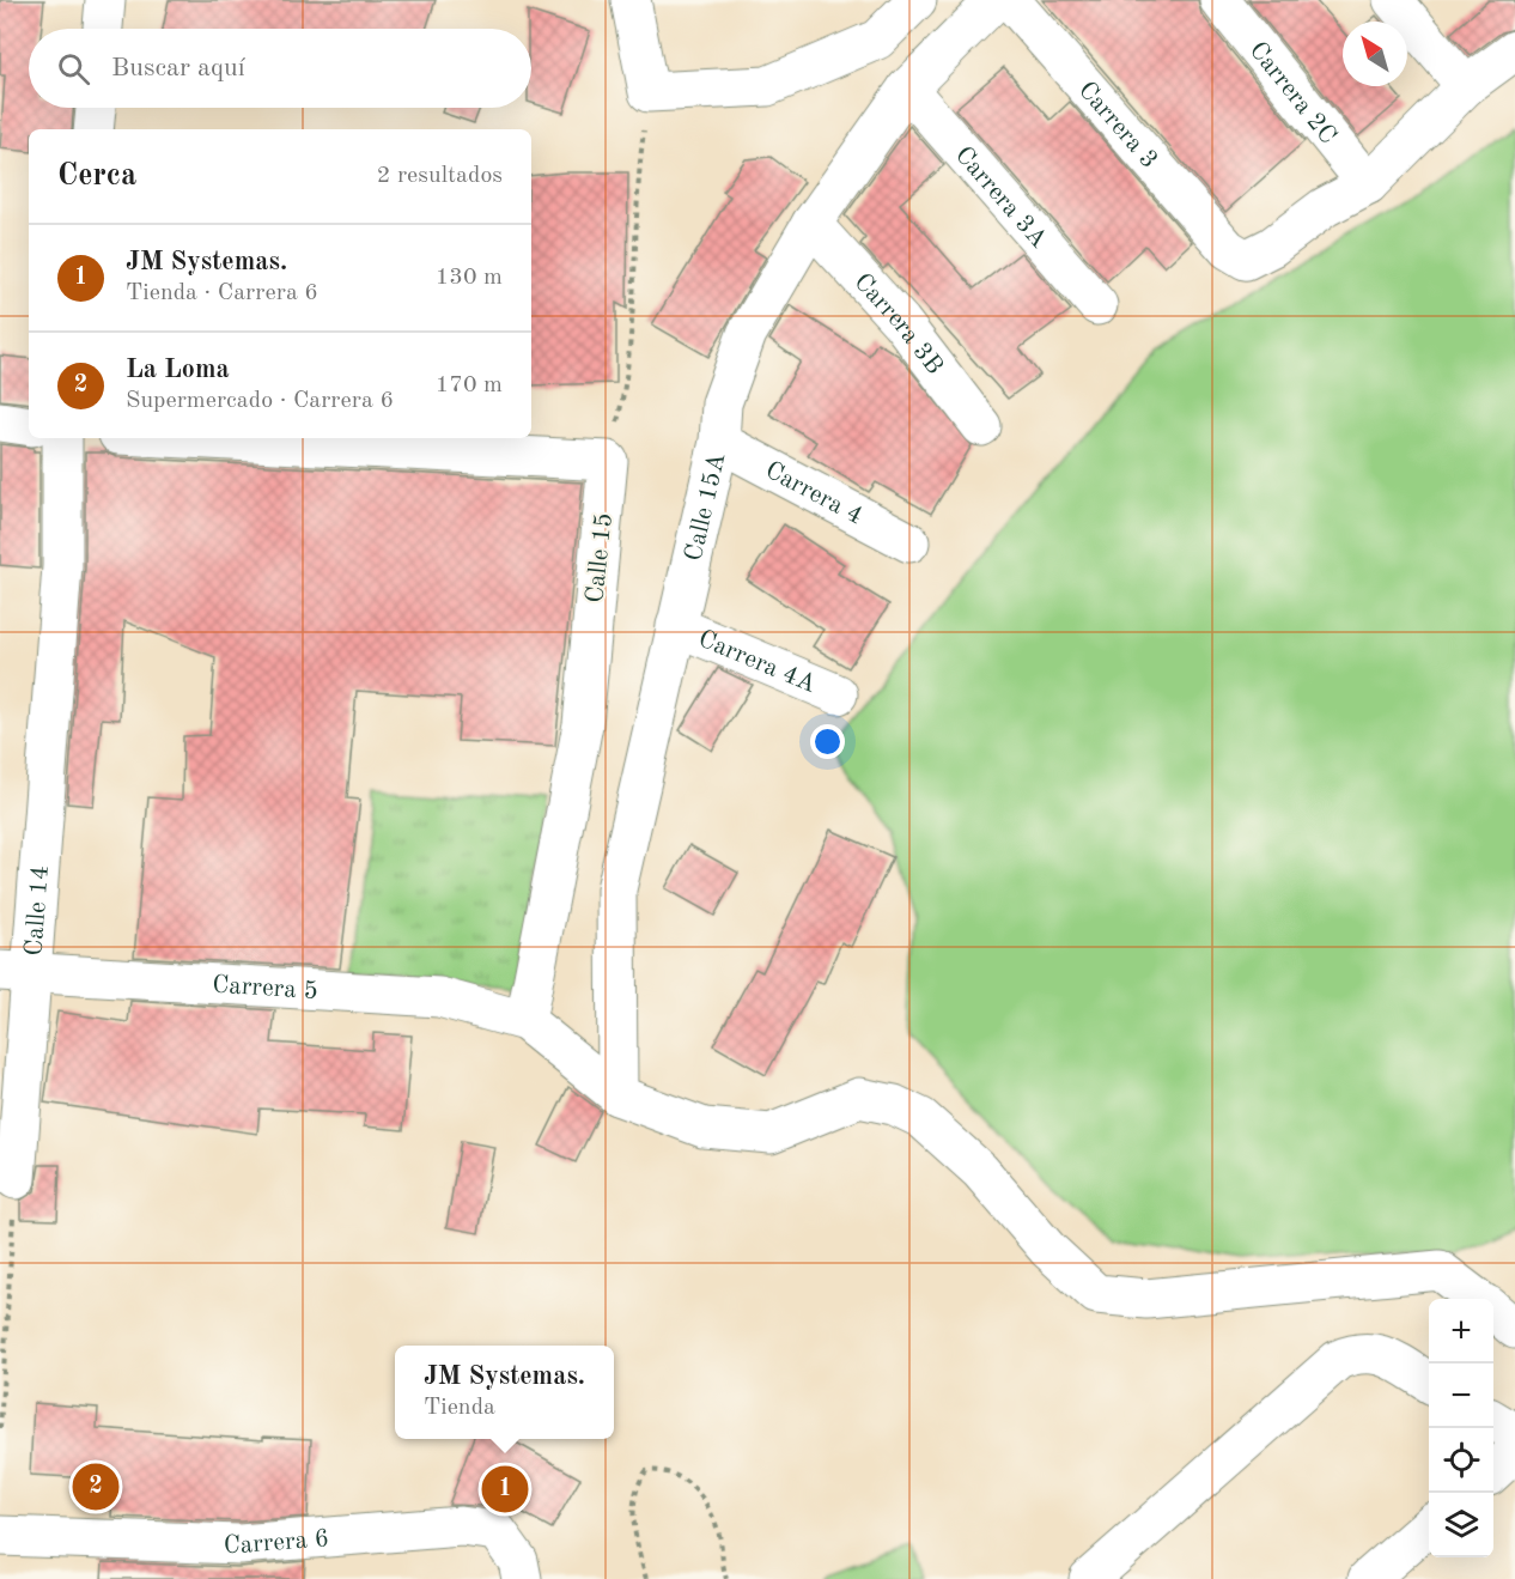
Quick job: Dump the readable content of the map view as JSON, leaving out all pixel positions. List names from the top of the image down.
{
  "streets": {
    "street": [
      "Carrera 2C",
      "Carrera 3",
      "Carrera 3A",
      "Carrera 3B",
      "Carrera 4",
      "Calle 15A",
      "Calle 15",
      "Carrera 4A",
      "Calle 14",
      "Carrera 5",
      "Carrera 6"
    ]
  },
  "crossings": [
    ["Carrera 2C", "Carrera 3"],
    ["Carrera 3A", "Calle 15A"],
    ["Carrera 3B", "Calle 15A"],
    ["Carrera 4", "Calle 15A"],
    ["Calle 15A", "Carrera 4A"],
    ["Calle 15", "Carrera 5"],
    ["Calle 14", "Carrera 5"]
  ],
  "north": "top left",
  "page": {
    "search": "Buscar aquí",
    "heading": ["Cerca", "2 resultados"],
    "list": [
      {
        "mark": "1",
        "name": "JM Systemas.",
        "note": "Tienda · Carrera 6",
        "value": "130 m"
      },
      {
        "mark": "2",
        "name": "La Loma",
        "note": "Supermercado · Carrera 6",
        "value": "170 m"
      }
    ],
    "map_buttons": ["+", "−"],
    "popup": ["JM Systemas.", "Tienda"],
    "pins": ["2", "1"]
  }
}
